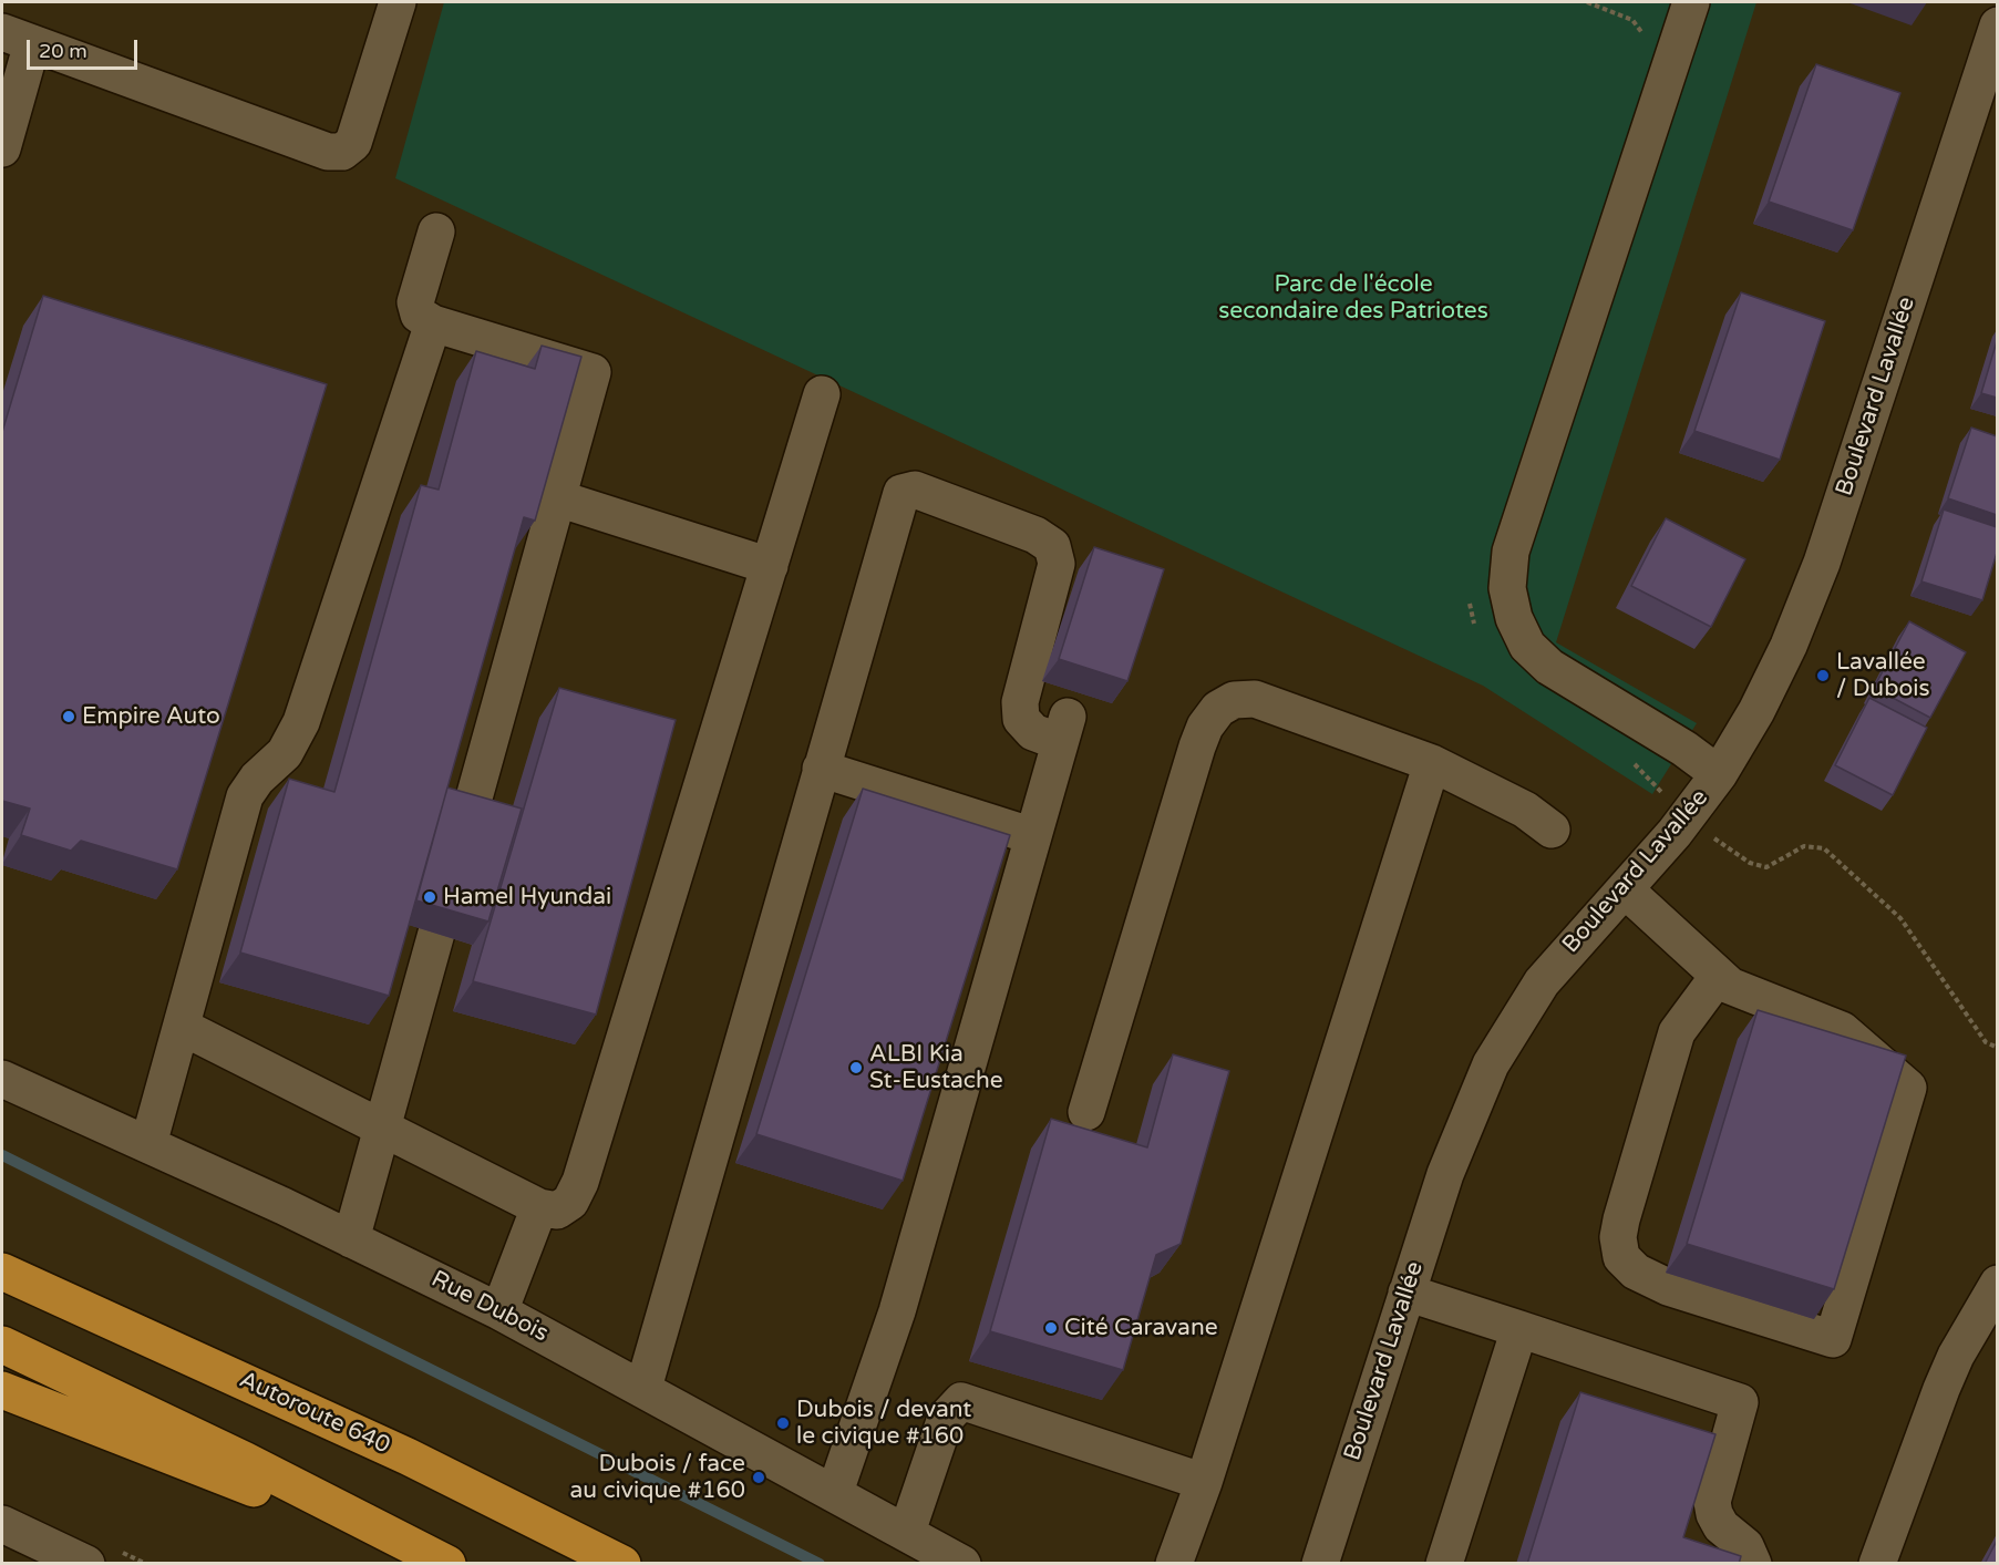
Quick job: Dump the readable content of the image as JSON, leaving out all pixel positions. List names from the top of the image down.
{
  "streets": {
    "highway": ["Autoroute 640"],
    "street": ["Boulevard Lavallée", "Rue Dubois"]
  },
  "parks": ["Parc de l'école secondaire des Patriotes"],
  "places": [
    "Lavallée / Dubois",
    "Empire Auto",
    "Hamel Hyundai",
    "ALBI Kia St-Eustache",
    "Cité Caravane",
    "Dubois / devant le civique #160",
    "Dubois / face au civique #160"
  ],
  "scale_bar": "20 m"
}
